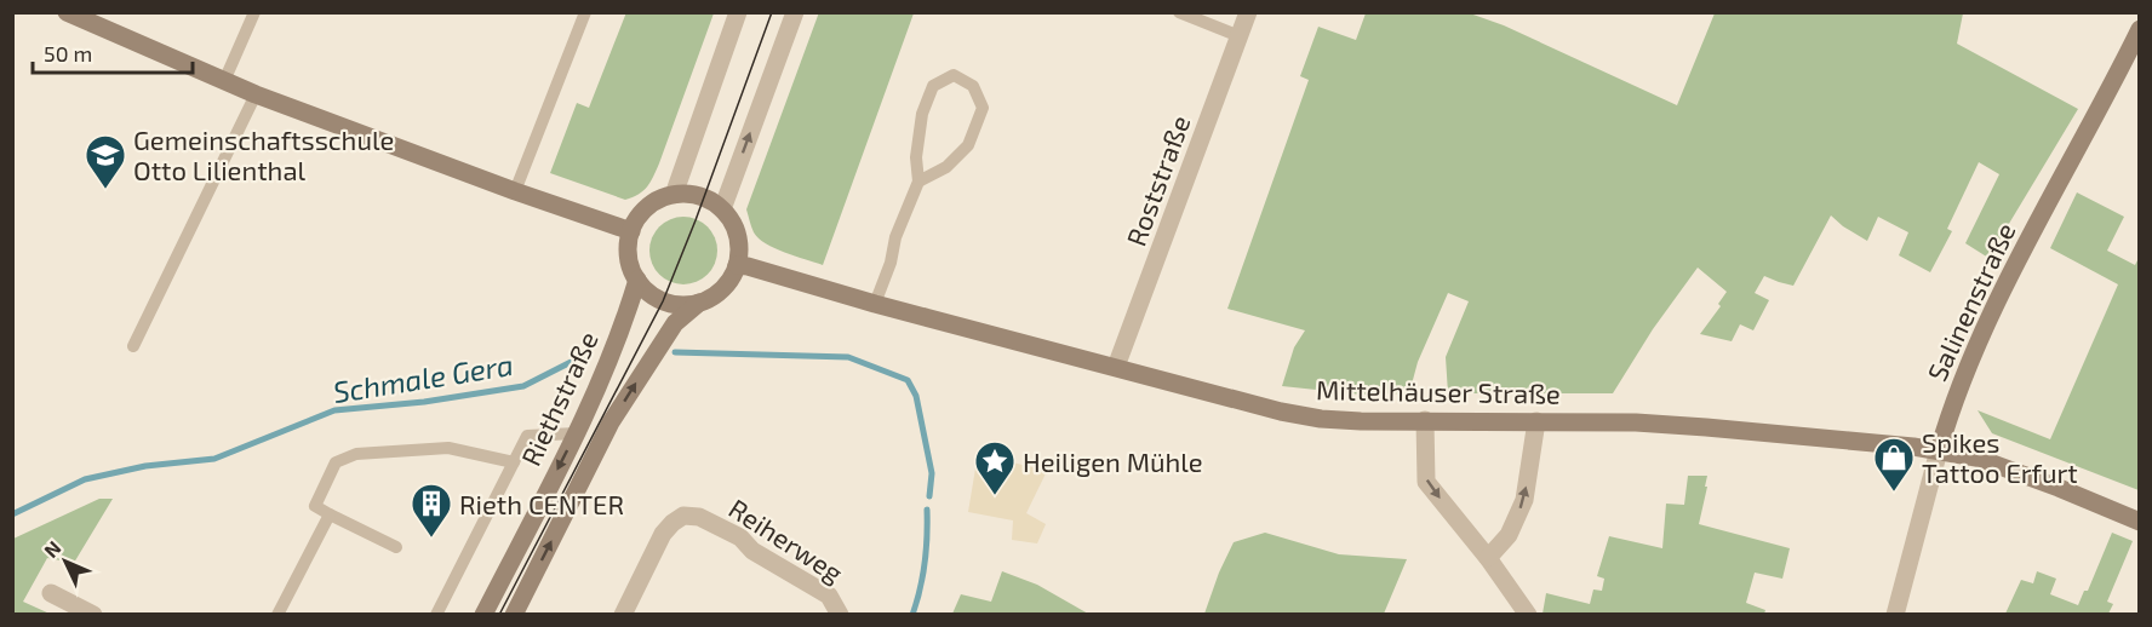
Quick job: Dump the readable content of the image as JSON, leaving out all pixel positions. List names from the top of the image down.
{
  "streets": {
    "main road": ["Salinenstraße", "Mittelhäuser Straße", "Riethstraße"],
    "street": ["Roststraße", "Reiherweg"]
  },
  "crossings": [
    ["Roststraße", "Mittelhäuser Straße"],
    ["Salinenstraße", "Mittelhäuser Straße"],
    ["Mittelhäuser Straße", "Riethstraße"]
  ],
  "water": ["Schmale Gera"],
  "places": {
    "school or university": ["Gemeinschaftsschule Otto Lilienthal"],
    "shop": ["Spikes Tattoo Erfurt"],
    "place": ["Heiligen Mühle"],
    "building": ["Rieth CENTER"]
  },
  "scale_bar": "50 m",
  "north": "top left"
}
